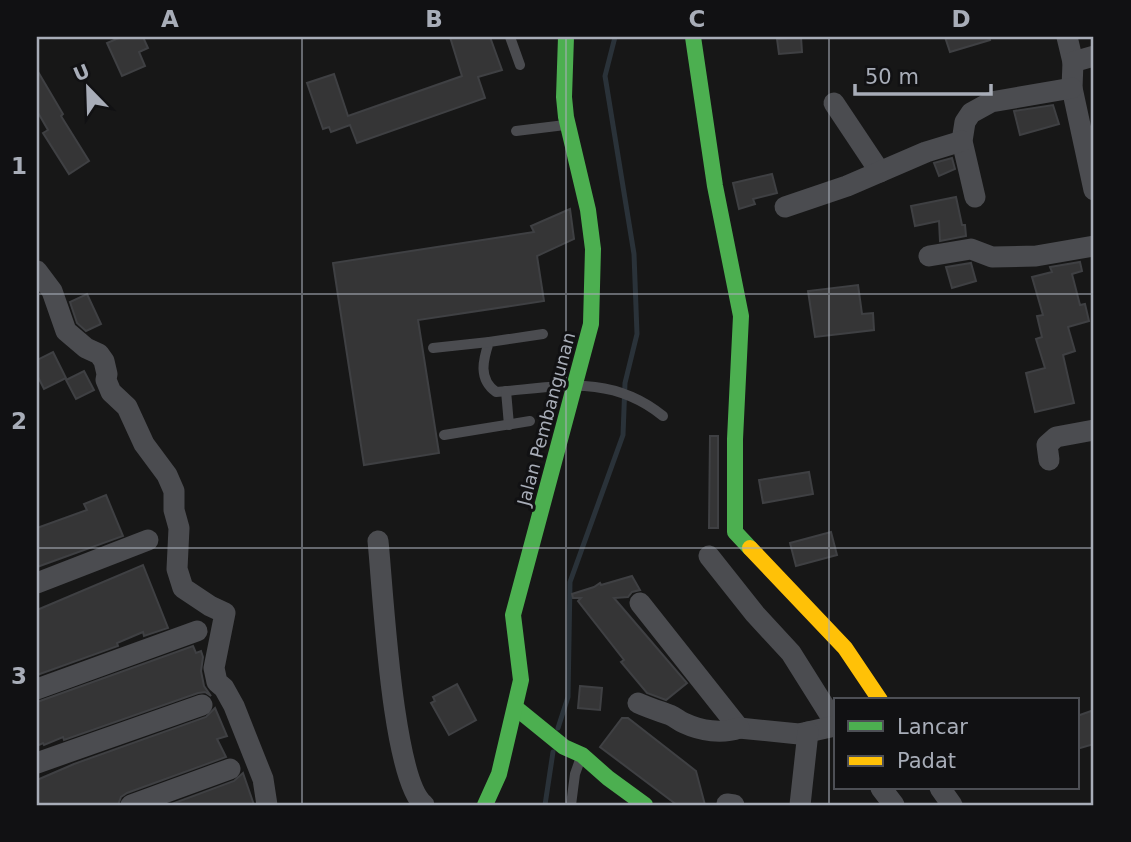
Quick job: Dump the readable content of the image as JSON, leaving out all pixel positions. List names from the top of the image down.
{
  "streets": {
    "street": ["Jalan Pembangunan"]
  },
  "legend": ["Lancar", "Padat"],
  "scale_bar": "50 m",
  "north": "top left",
  "grid": {
    "columns": [
      "A",
      "B",
      "C",
      "D"
    ],
    "rows": ["1", "2", "3"]
  }
}
